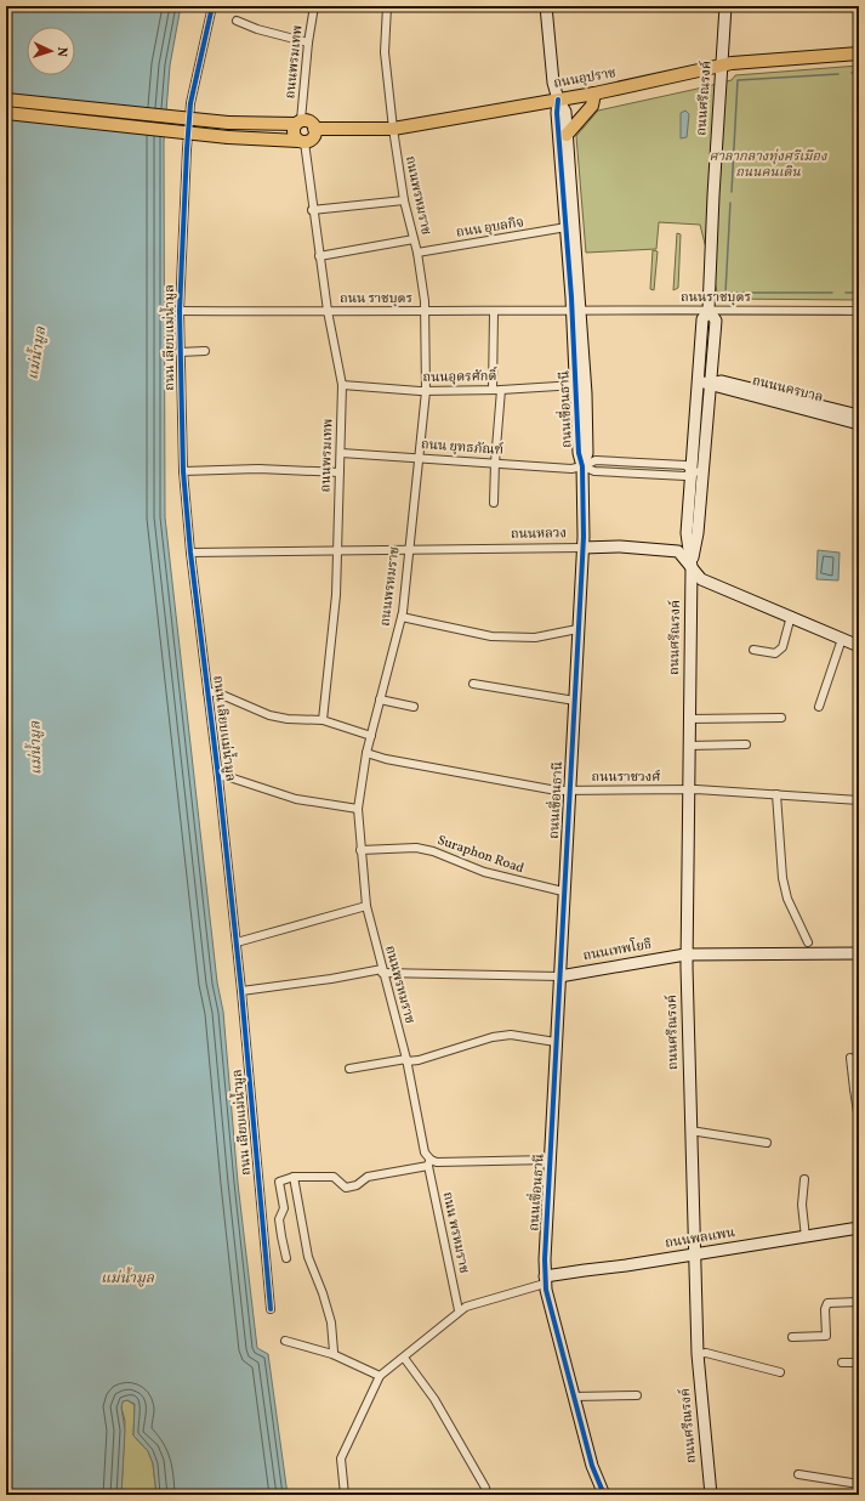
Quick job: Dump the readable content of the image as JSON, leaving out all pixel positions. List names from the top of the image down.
{
  "streets": {
    "main road": ["ถนนอุปราช"],
    "street": [
      "ถนนพรมเทพ",
      "ถนนศรีณรงค์",
      "ถนนพรหมราช",
      "ถนน อุบลกิจ",
      "ถนนราชบุตร",
      "ถนน ราชบุตร",
      "ถนน เลียบแม่น้ำมูล",
      "ถนนอุดรศักดิ์",
      "ถนนนครบาล",
      "ถนนเขื่อนธานี",
      "ถนน ยุทธภัณฑ์",
      "ถนนหลวง",
      "ถนนราชวงศ์",
      "Suraphon Road",
      "ถนนเทพโยธี",
      "ถนน พรหมราช",
      "ถนนพลแพน"
    ]
  },
  "crossings": [
    ["ถนนพรมเทพ", "ถนนอุปราช"],
    ["ถนนพรมเทพ", "ถนน ราชบุตร"],
    ["ถนนพรมเทพ", "ถนนอุดรศักดิ์"],
    ["ถนนพรมเทพ", "ถนน ยุทธภัณฑ์"],
    ["ถนนพรมเทพ", "ถนนหลวง"],
    ["ถนนอุปราช", "ถนนศรีณรงค์"],
    ["ถนนอุปราช", "ถนนพรหมราช"],
    ["ถนนอุปราช", "ถนนเขื่อนธานี"],
    ["ถนนศรีณรงค์", "ถนนราชบุตร"],
    ["ถนนศรีณรงค์", "ถนนนครบาล"],
    ["ถนนศรีณรงค์", "ถนน ยุทธภัณฑ์"],
    ["ถนนศรีณรงค์", "ถนนหลวง"],
    ["ถนนศรีณรงค์", "ถนนราชวงศ์"],
    ["ถนนศรีณรงค์", "ถนนเทพโยธี"],
    ["ถนนศรีณรงค์", "ถนนพลแพน"],
    ["ถนนพรหมราช", "ถนน อุบลกิจ"],
    ["ถนนพรหมราช", "ถนน ราชบุตร"],
    ["ถนนพรหมราช", "ถนนอุดรศักดิ์"],
    ["ถนนพรหมราช", "ถนน ยุทธภัณฑ์"],
    ["ถนนพรหมราช", "ถนนหลวง"],
    ["ถนนพรหมราช", "ถนนราชวงศ์"],
    ["ถนนพรหมราช", "Suraphon Road"],
    ["ถนนพรหมราช", "ถนนเทพโยธี"],
    ["ถนนพรหมราช", "ถนน พรหมราช"],
    ["ถนน อุบลกิจ", "ถนนเขื่อนธานี"],
    ["ถนนราชบุตร", "ถนน ราชบุตร"],
    ["ถนนราชบุตร", "ถนนเขื่อนธานี"],
    ["ถนน ราชบุตร", "ถนน เลียบแม่น้ำมูล"],
    ["ถนน ราชบุตร", "ถนนเขื่อนธานี"],
    ["ถนน เลียบแม่น้ำมูล", "ถนนหลวง"],
    ["ถนน เลียบแม่น้ำมูล", "ถนนเทพโยธี"],
    ["ถนนอุดรศักดิ์", "ถนนเขื่อนธานี"],
    ["ถนนเขื่อนธานี", "ถนน ยุทธภัณฑ์"],
    ["ถนนเขื่อนธานี", "ถนนหลวง"],
    ["ถนนเขื่อนธานี", "ถนนราชวงศ์"],
    ["ถนนเขื่อนธานี", "Suraphon Road"],
    ["ถนนเขื่อนธานี", "ถนนเทพโยธี"],
    ["ถนนเขื่อนธานี", "ถนนพลแพน"]
  ],
  "water": ["แม่น้ำมูล"],
  "parks": ["ศาลากลางทุ่งศรีเมือง ถนนคนเดิน"],
  "north": "right"
}
